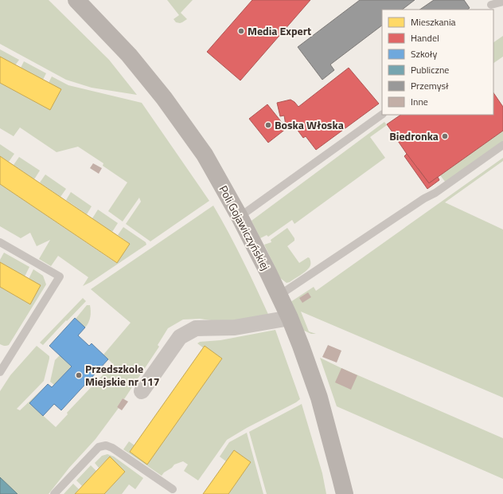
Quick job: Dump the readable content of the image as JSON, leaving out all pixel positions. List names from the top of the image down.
{
  "streets": {
    "street": ["Poli Gojawiczyńskiej"]
  },
  "places": [
    "Media Expert",
    "Boska Włoska",
    "Biedronka",
    "Przedszkole Miejskie nr 117"
  ],
  "legend": [
    "Mieszkania",
    "Handel",
    "Szkoły",
    "Publiczne",
    "Przemysł",
    "Inne"
  ]
}
